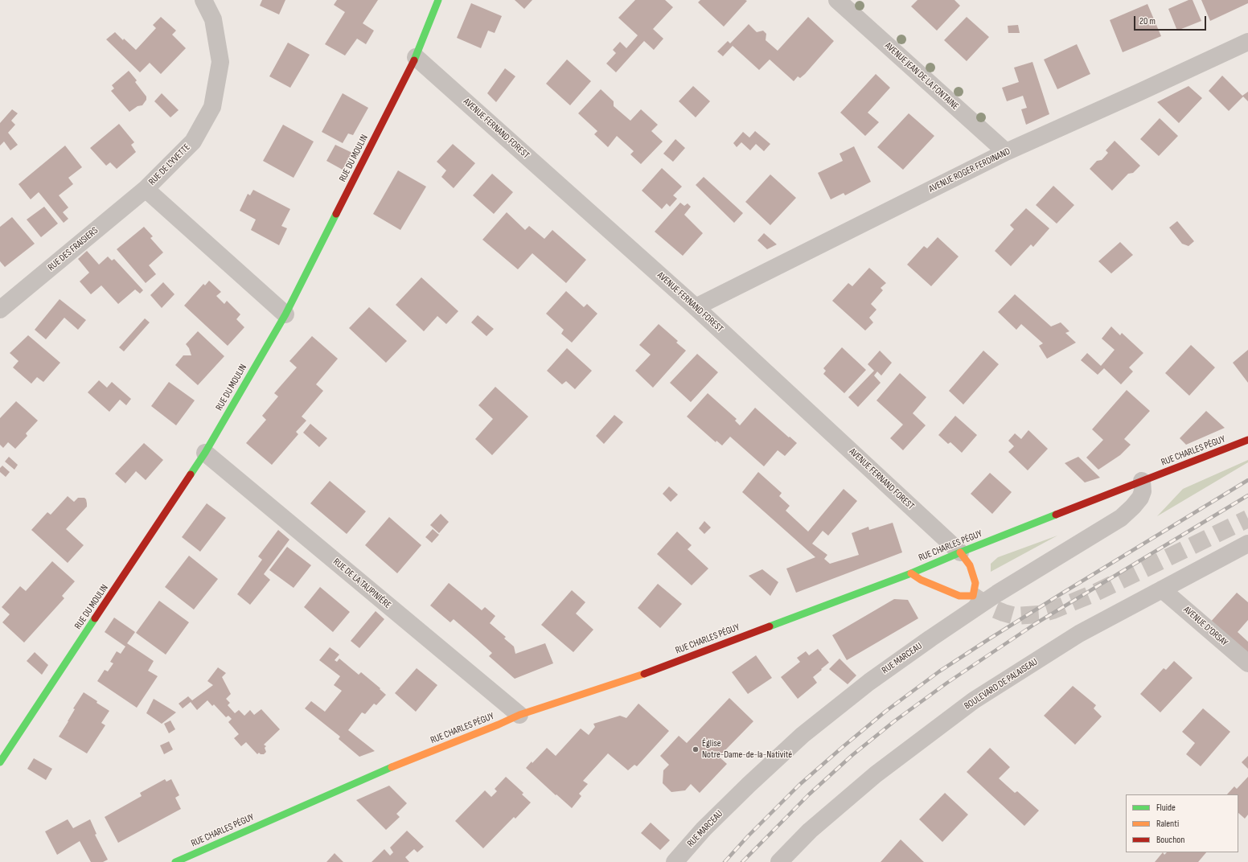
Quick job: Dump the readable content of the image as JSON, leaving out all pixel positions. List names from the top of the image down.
{
  "streets": {
    "street": [
      "AVENUE JEAN DE LA FONTAINE",
      "AVENUE FERNAND FOREST",
      "RUE DU MOULIN",
      "RUE DE L'YVETTE",
      "AVENUE ROGER FERDINAND",
      "RUE DES FRAISIERS",
      "RUE CHARLES PÉGUY",
      "RUE DE LA TAUPINIÈRE",
      "AVENUE D'ORSAY",
      "RUE MARCEAU",
      "BOULEVARD DE PALAISEAU"
    ]
  },
  "crossings": [
    ["AVENUE JEAN DE LA FONTAINE", "AVENUE ROGER FERDINAND"],
    ["AVENUE FERNAND FOREST", "RUE DU MOULIN"],
    ["AVENUE FERNAND FOREST", "AVENUE ROGER FERDINAND"],
    ["AVENUE FERNAND FOREST", "RUE CHARLES PÉGUY"],
    ["RUE DU MOULIN", "RUE DE L'YVETTE"],
    ["RUE DU MOULIN", "RUE DE LA TAUPINIÈRE"],
    ["RUE DE L'YVETTE", "RUE DES FRAISIERS"],
    ["RUE CHARLES PÉGUY", "RUE DE LA TAUPINIÈRE"],
    ["RUE CHARLES PÉGUY", "RUE MARCEAU"],
    ["AVENUE D'ORSAY", "BOULEVARD DE PALAISEAU"]
  ],
  "places": ["Église Notre-Dame-de-la-Nativité"],
  "legend": ["Fluide", "Ralenti", "Bouchon"],
  "scale_bar": "20 m"
}
